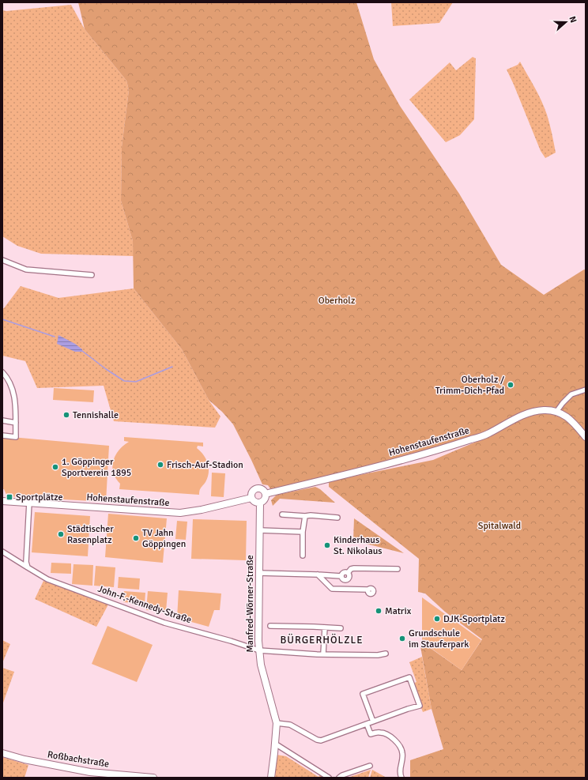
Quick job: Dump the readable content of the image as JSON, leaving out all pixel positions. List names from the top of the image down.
{
  "streets": {
    "main road": ["Hohenstaufenstraße", "Manfred-Wörner-Straße", "Roßbachstraße"],
    "street": ["John-F.-Kennedy-Straße"]
  },
  "crossings": [
    ["Hohenstaufenstraße", "Manfred-Wörner-Straße"],
    ["Manfred-Wörner-Straße", "John-F.-Kennedy-Straße"]
  ],
  "districts": ["BÜRGERHÖLZLE"],
  "parks": ["Oberholz", "Spitalwald"],
  "places": {
    "other": [
      "Oberholz / Trimm-Dich-Pfad",
      "Tennishalle",
      "Frisch-Auf-Stadion",
      "1. Göppinger Sportverein 1895",
      "Städtischer Rasenplatz",
      "TV Jahn Göppingen",
      "Kinderhaus St. Nikolaus",
      "Matrix",
      "DJK-Sportplatz",
      "Grundschule im Stauferpark"
    ],
    "transit": ["Sportplätze"]
  },
  "north": "right"
}
